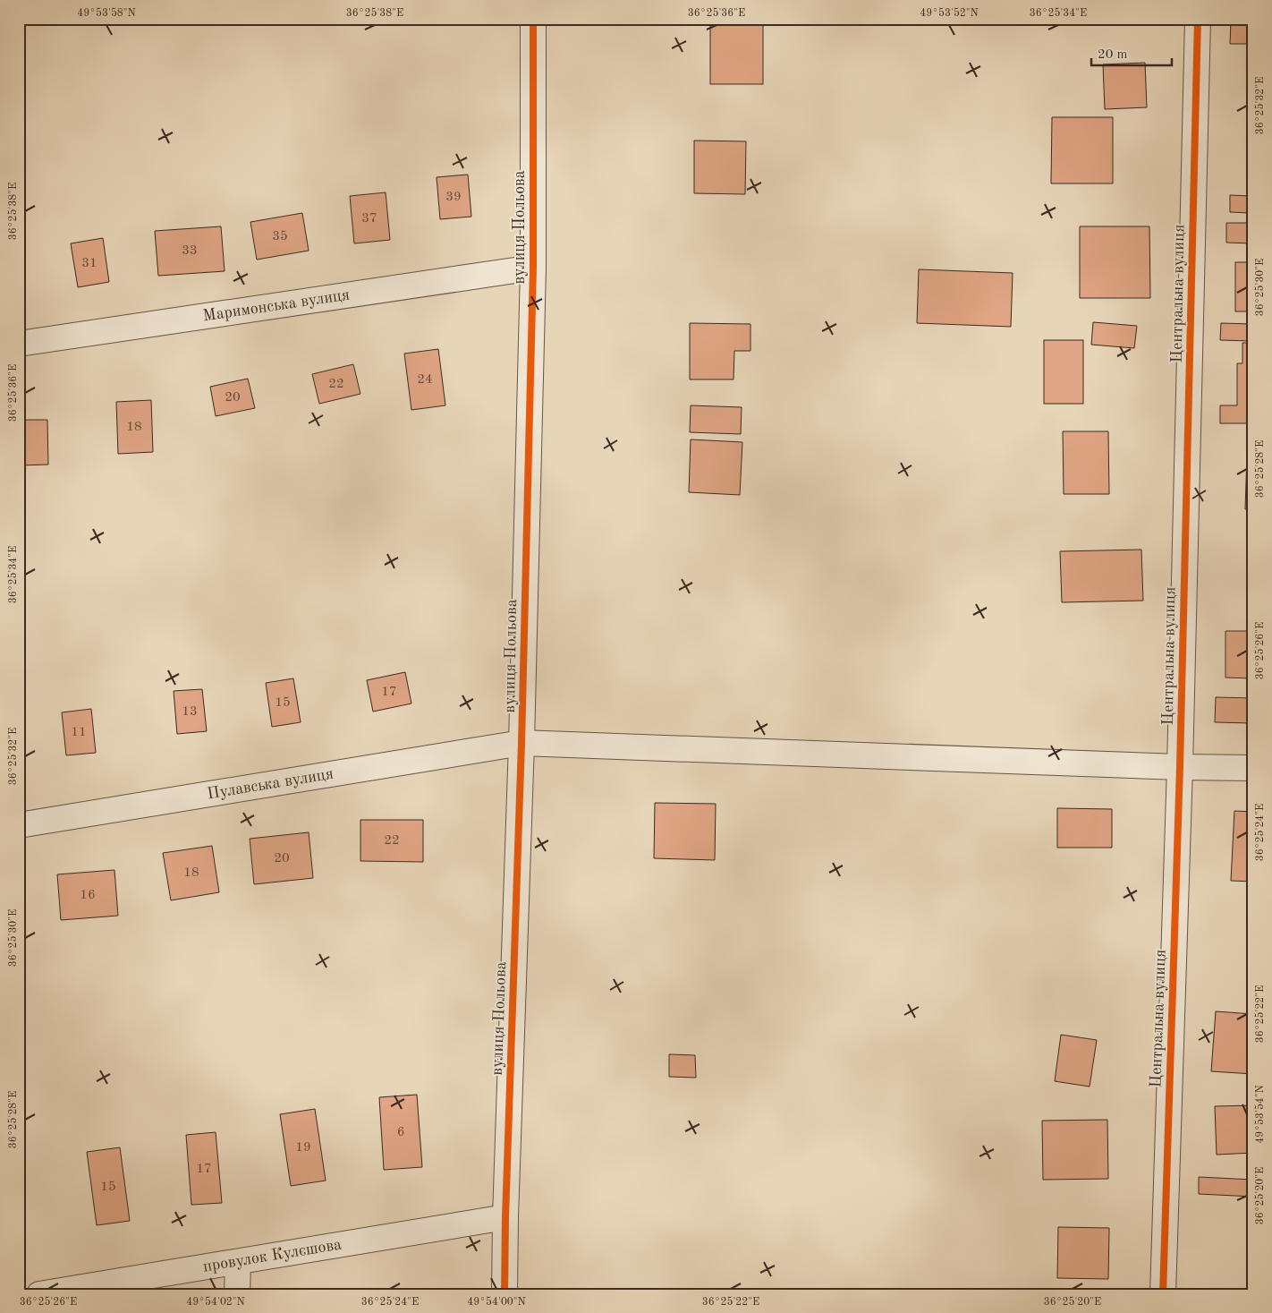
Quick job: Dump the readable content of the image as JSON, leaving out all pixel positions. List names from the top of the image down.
{
  "streets": {
    "street": [
      "вулиця Польова",
      "Центральна вулиця",
      "Маримонська вулиця",
      "Пулавська вулиця",
      "провулок Кулєшова"
    ]
  },
  "crossings": [
    ["вулиця Польова", "Маримонська вулиця"],
    ["вулиця Польова", "Пулавська вулиця"],
    ["вулиця Польова", "провулок Кулєшова"],
    ["Центральна вулиця", "Пулавська вулиця"]
  ],
  "house_numbers": [
    "39",
    "37",
    "35",
    "33",
    "31",
    "24",
    "22",
    "20",
    "18",
    "17",
    "15",
    "13",
    "11",
    "22",
    "20",
    "18",
    "16",
    "6",
    "19",
    "17",
    "15"
  ],
  "scale_bar": "20 m",
  "coordinates": [
    "49°53'58\"N",
    "36°25'38\"E",
    "36°25'36\"E",
    "49°53'52\"N",
    "36°25'34\"E",
    "36°25'32\"E",
    "36°25'30\"E",
    "36°25'28\"E",
    "36°25'26\"E",
    "36°25'24\"E",
    "36°25'22\"E",
    "49°53'54\"N",
    "36°25'20\"E",
    "49°54'02\"N",
    "49°54'00\"N"
  ]
}
